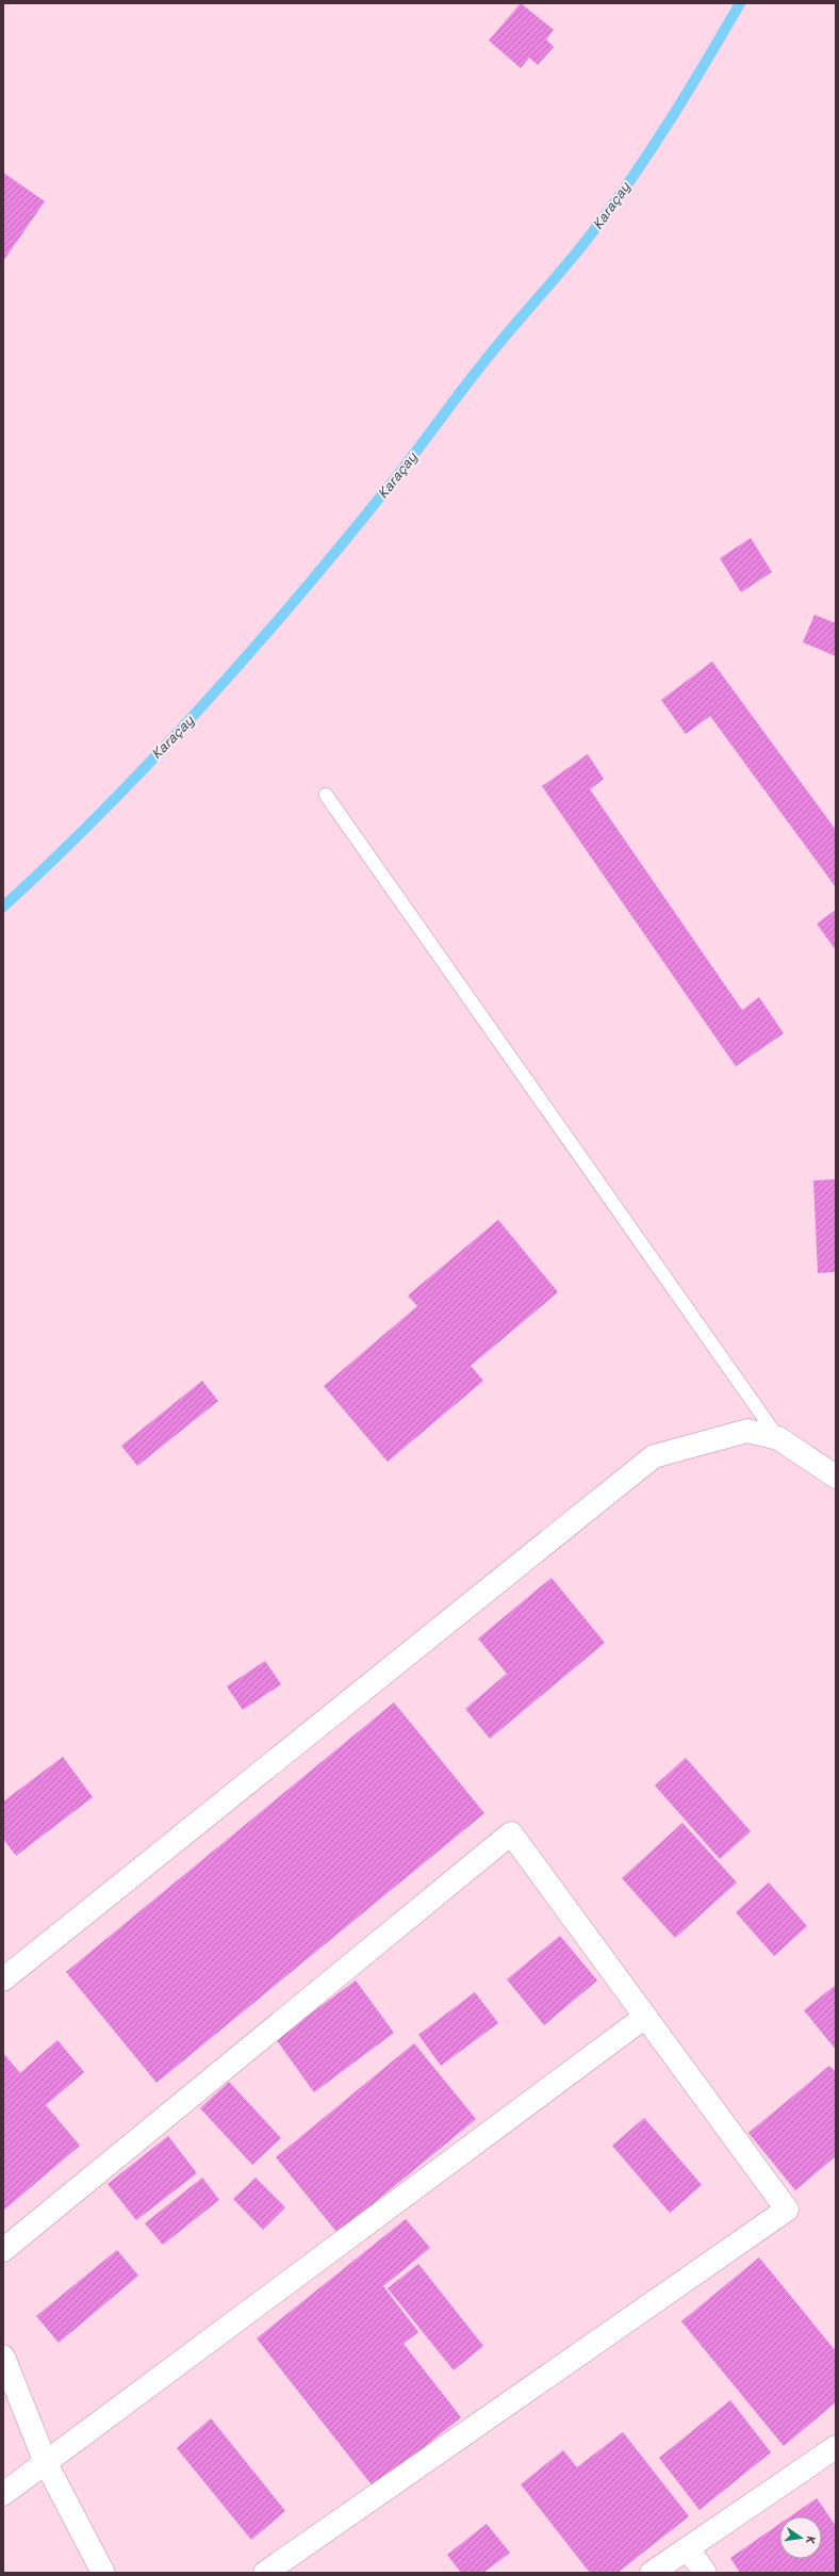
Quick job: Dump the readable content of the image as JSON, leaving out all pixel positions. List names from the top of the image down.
{
  "water": ["Karaçay"],
  "north": "right"
}
